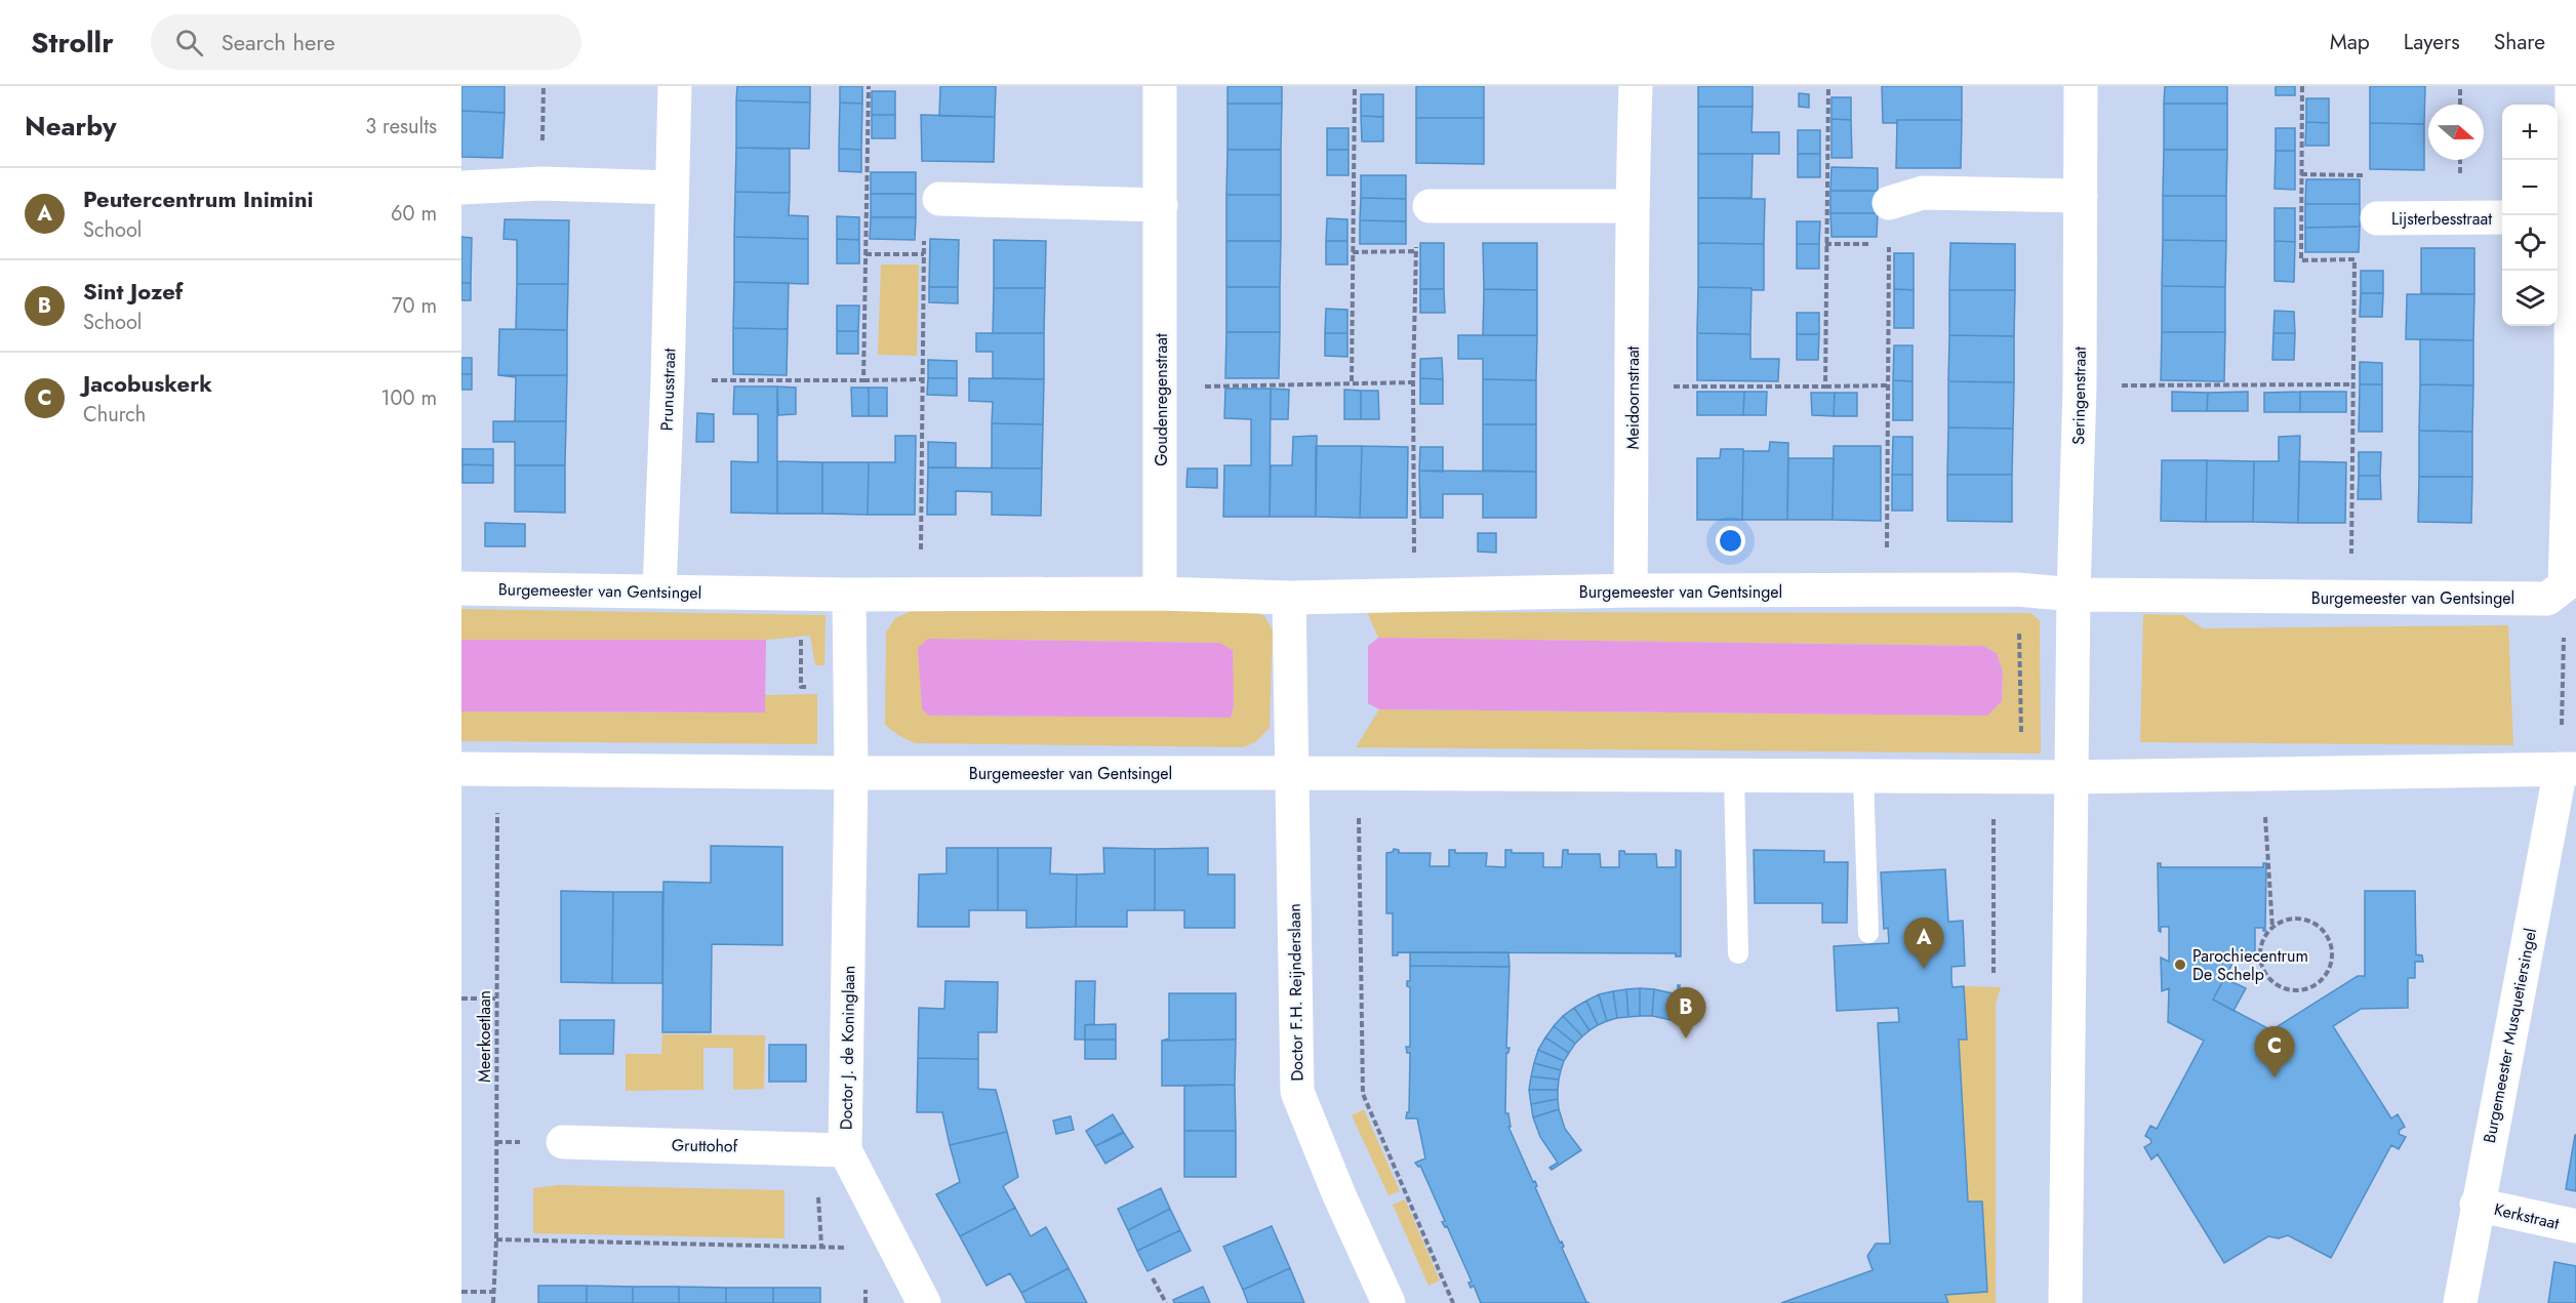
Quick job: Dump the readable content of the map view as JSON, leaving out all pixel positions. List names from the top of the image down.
{
  "streets": {
    "street": [
      "Lijsterbesstraat",
      "Prunusstraat",
      "Seringenstraat",
      "Meidoornstraat",
      "Goudenregenstraat",
      "Burgemeester van Gentsingel",
      "Doctor F.H. Reijnderslaan",
      "Burgemeester Musquetiersingel",
      "Doctor J. de Koninglaan",
      "Gruttohof",
      "Kerkstraat"
    ],
    "path": ["Meerkoetlaan"]
  },
  "crossings": [
    ["Prunusstraat", "Burgemeester van Gentsingel"],
    ["Seringenstraat", "Burgemeester van Gentsingel"],
    ["Meidoornstraat", "Burgemeester van Gentsingel"],
    ["Goudenregenstraat", "Burgemeester van Gentsingel"],
    ["Burgemeester van Gentsingel", "Doctor F.H. Reijnderslaan"],
    ["Burgemeester van Gentsingel", "Burgemeester Musquetiersingel"],
    ["Burgemeester van Gentsingel", "Meerkoetlaan"],
    ["Burgemeester van Gentsingel", "Doctor J. de Koninglaan"],
    ["Burgemeester Musquetiersingel", "Kerkstraat"],
    ["Doctor J. de Koninglaan", "Gruttohof"]
  ],
  "places": ["Parochiecentrum De Schelp"],
  "north": "right",
  "page": {
    "header": "Strollr",
    "search": "Search here",
    "nav": ["Map", "Layers", "Share"],
    "heading": ["Nearby", "3 results"],
    "map_buttons": ["+", "−"],
    "list": [
      {
        "mark": "A",
        "name": "Peutercentrum Inimini",
        "note": "School",
        "value": "60 m"
      },
      {
        "mark": "B",
        "name": "Sint Jozef",
        "note": "School",
        "value": "70 m"
      },
      {
        "mark": "C",
        "name": "Jacobuskerk",
        "note": "Church",
        "value": "100 m"
      }
    ],
    "pins": ["A", "B", "C"]
  }
}
